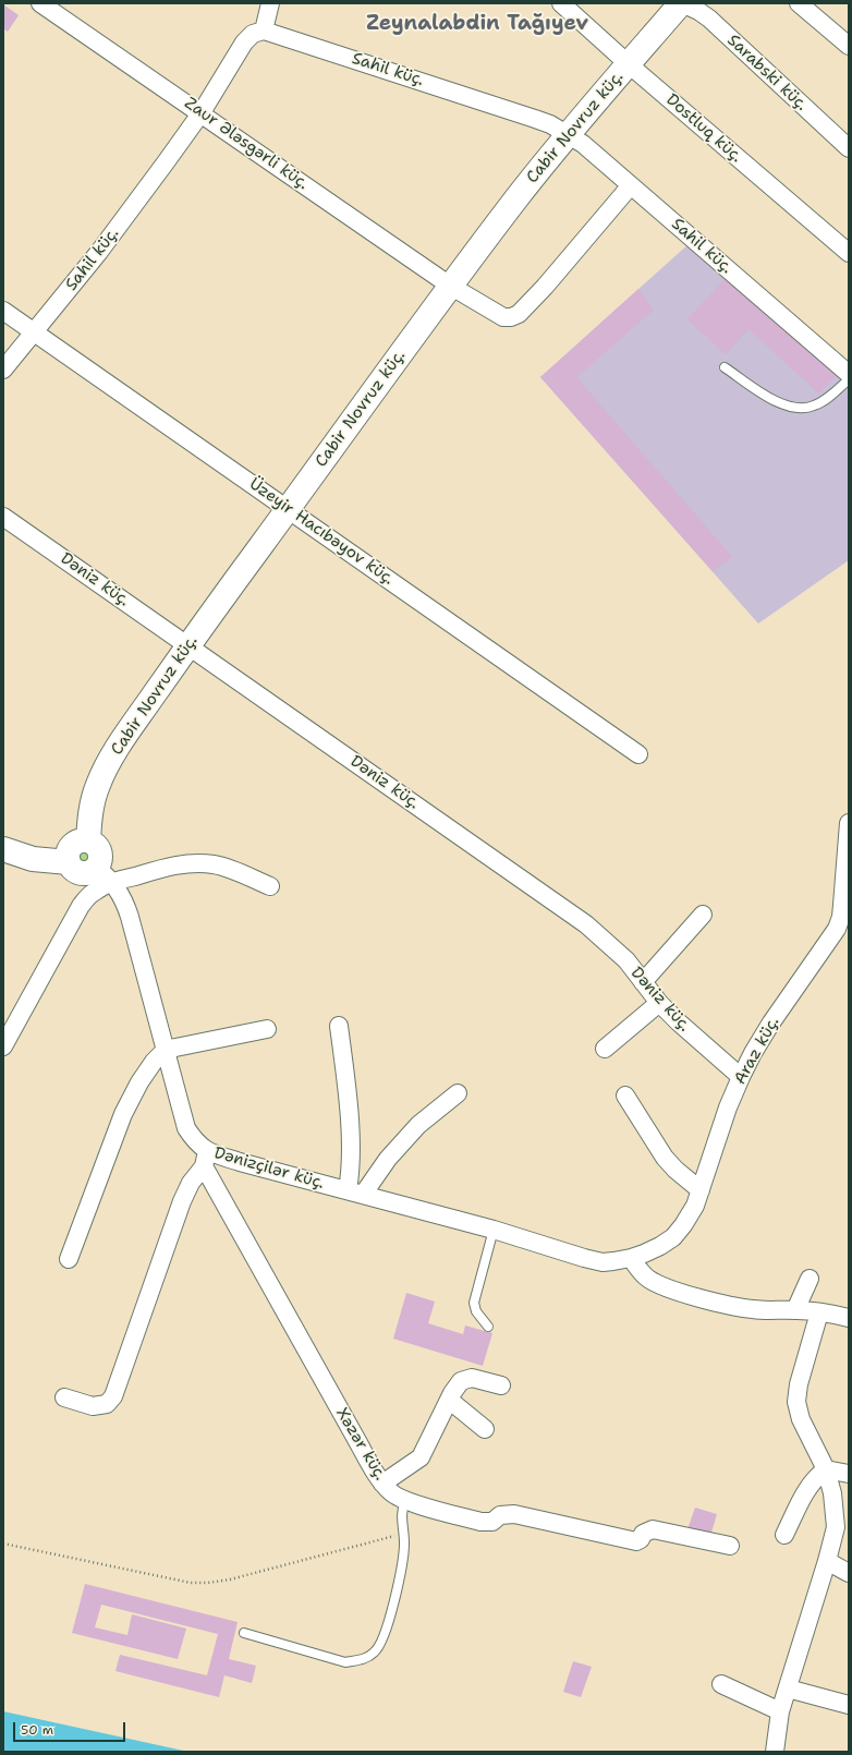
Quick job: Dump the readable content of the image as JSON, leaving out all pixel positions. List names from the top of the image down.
{
  "streets": {
    "main road": ["Cabir Novruz küç."],
    "street": [
      "Sahil küç.",
      "Sarabski küç.",
      "Dostluq küç.",
      "Zaur Ələsgərli küç.",
      "Üzeyir Hacıbəyov küç.",
      "Dәniz küç.",
      "Araz küç.",
      "Dәnizçilәr küç.",
      "Xəzər küç."
    ]
  },
  "crossings": [
    ["Sahil küç.", "Cabir Novruz küç."],
    ["Sahil küç.", "Zaur Ələsgərli küç."],
    ["Sahil küç.", "Üzeyir Hacıbəyov küç."],
    ["Sarabski küç.", "Cabir Novruz küç."],
    ["Cabir Novruz küç.", "Dostluq küç."],
    ["Cabir Novruz küç.", "Zaur Ələsgərli küç."],
    ["Cabir Novruz küç.", "Üzeyir Hacıbəyov küç."],
    ["Cabir Novruz küç.", "Dәniz küç."],
    ["Dәniz küç.", "Araz küç."],
    ["Araz küç.", "Dәnizçilәr küç."],
    ["Dәnizçilәr küç.", "Xəzər küç."]
  ],
  "districts": ["Zeynalabdin Tağıyev"],
  "scale_bar": "50 m"
}
